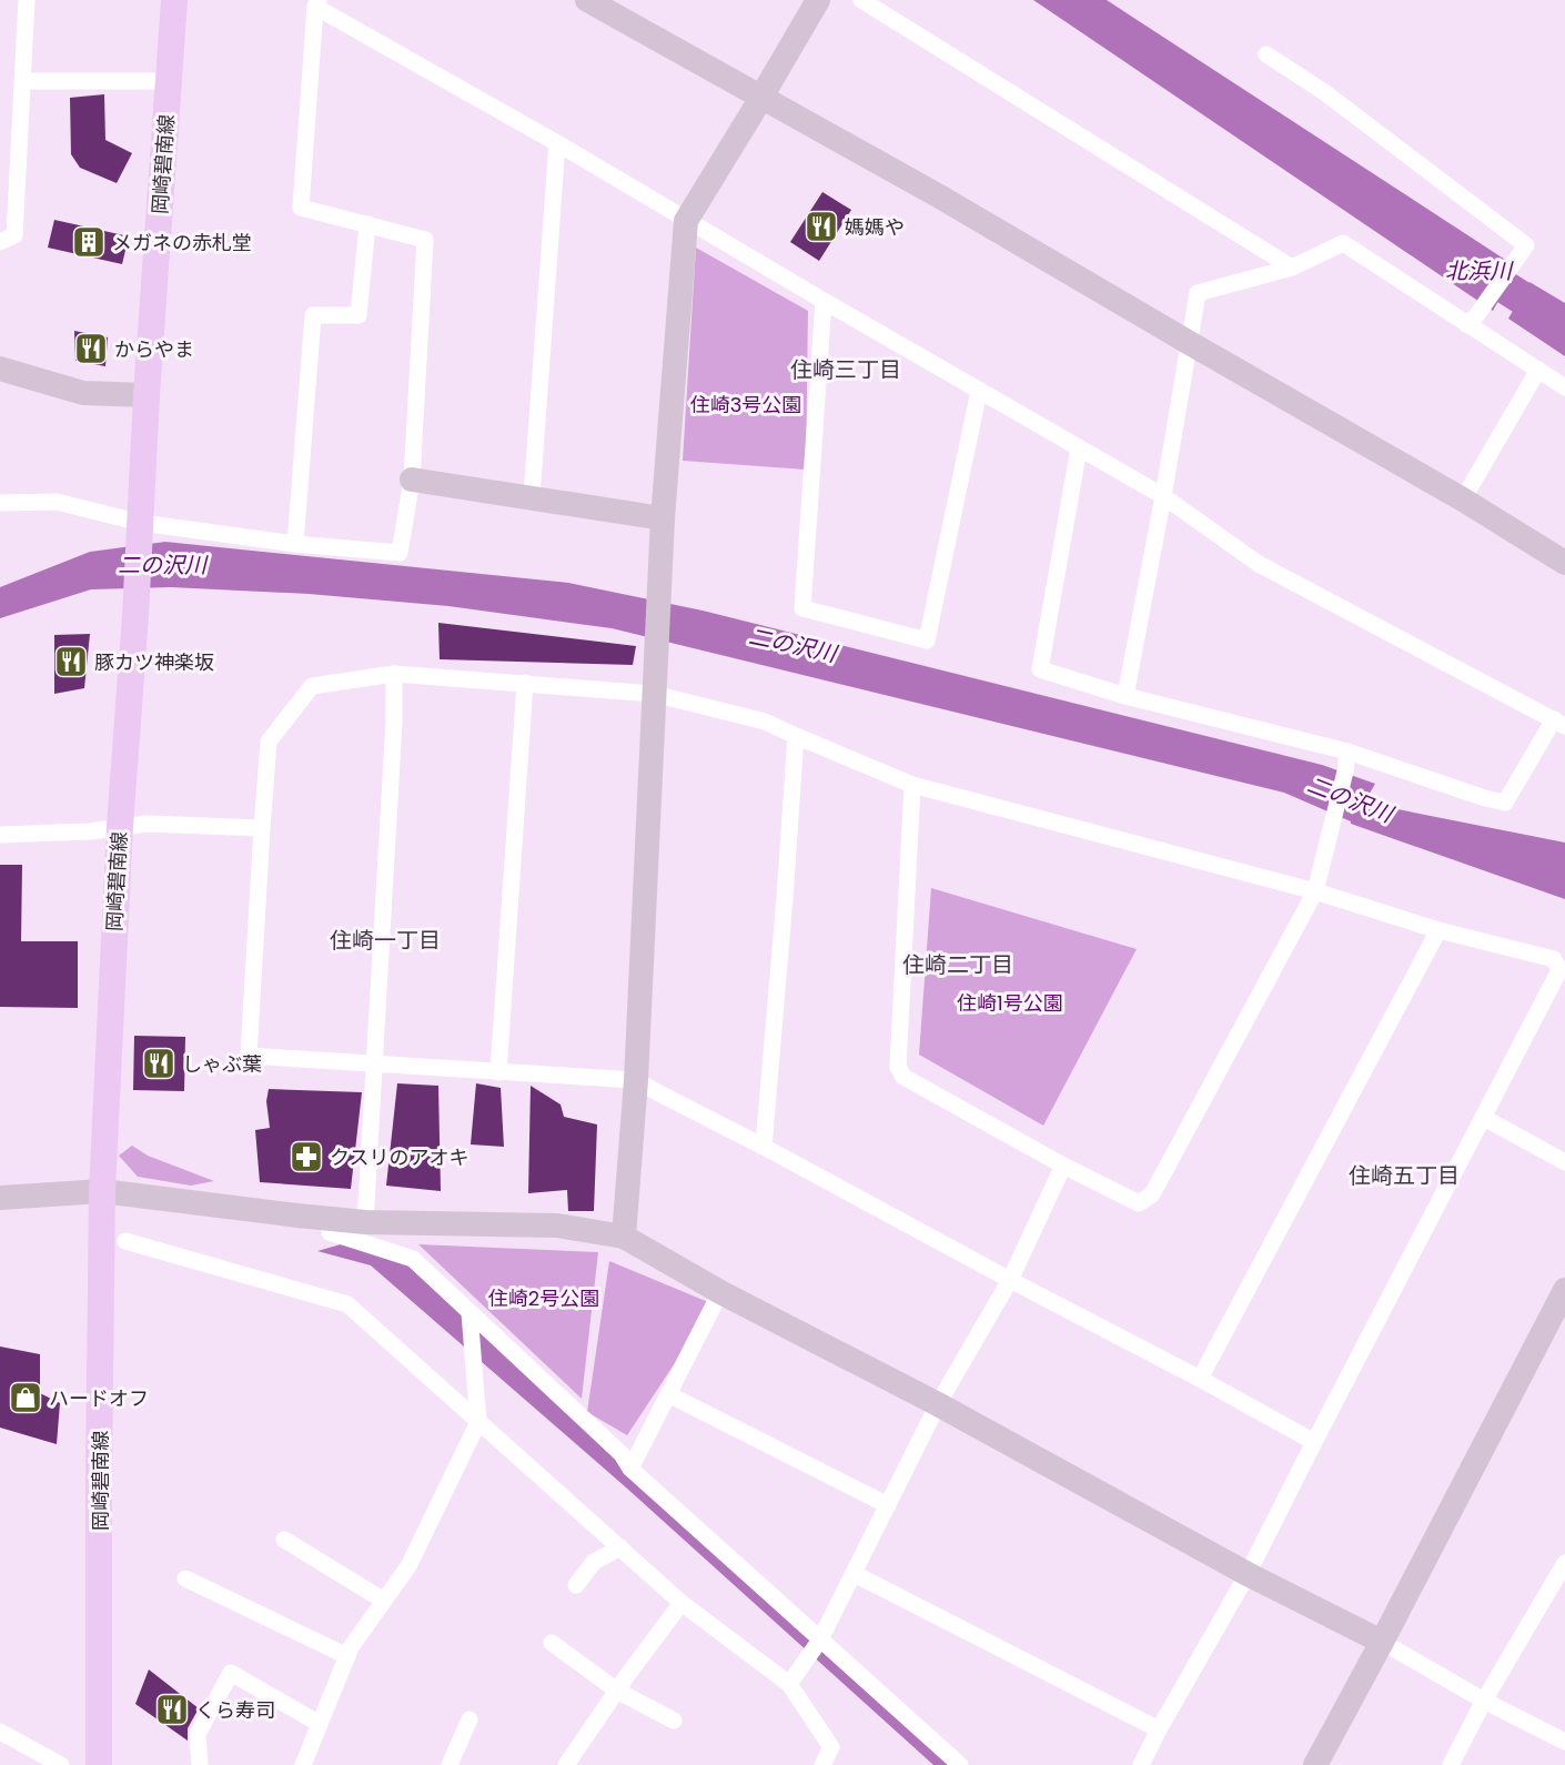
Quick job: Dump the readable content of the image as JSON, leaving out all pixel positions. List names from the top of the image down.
{
  "streets": {
    "main road": ["岡崎碧南線"]
  },
  "districts": [
    "住崎三丁目",
    "住崎一丁目",
    "住崎二丁目",
    "住崎五丁目"
  ],
  "water": ["北浜川", "二の沢川"],
  "parks": ["住崎3号公園", "住崎1号公園", "住崎2号公園"],
  "places": {
    "restaurant": [
      "媽媽や",
      "からやま",
      "豚カツ神楽坂",
      "しゃぶ葉",
      "くら寿司"
    ],
    "building": ["メガネの赤札堂"],
    "pharmacy": ["クスリのアオキ"],
    "shop": ["ハードオフ"]
  }
}
